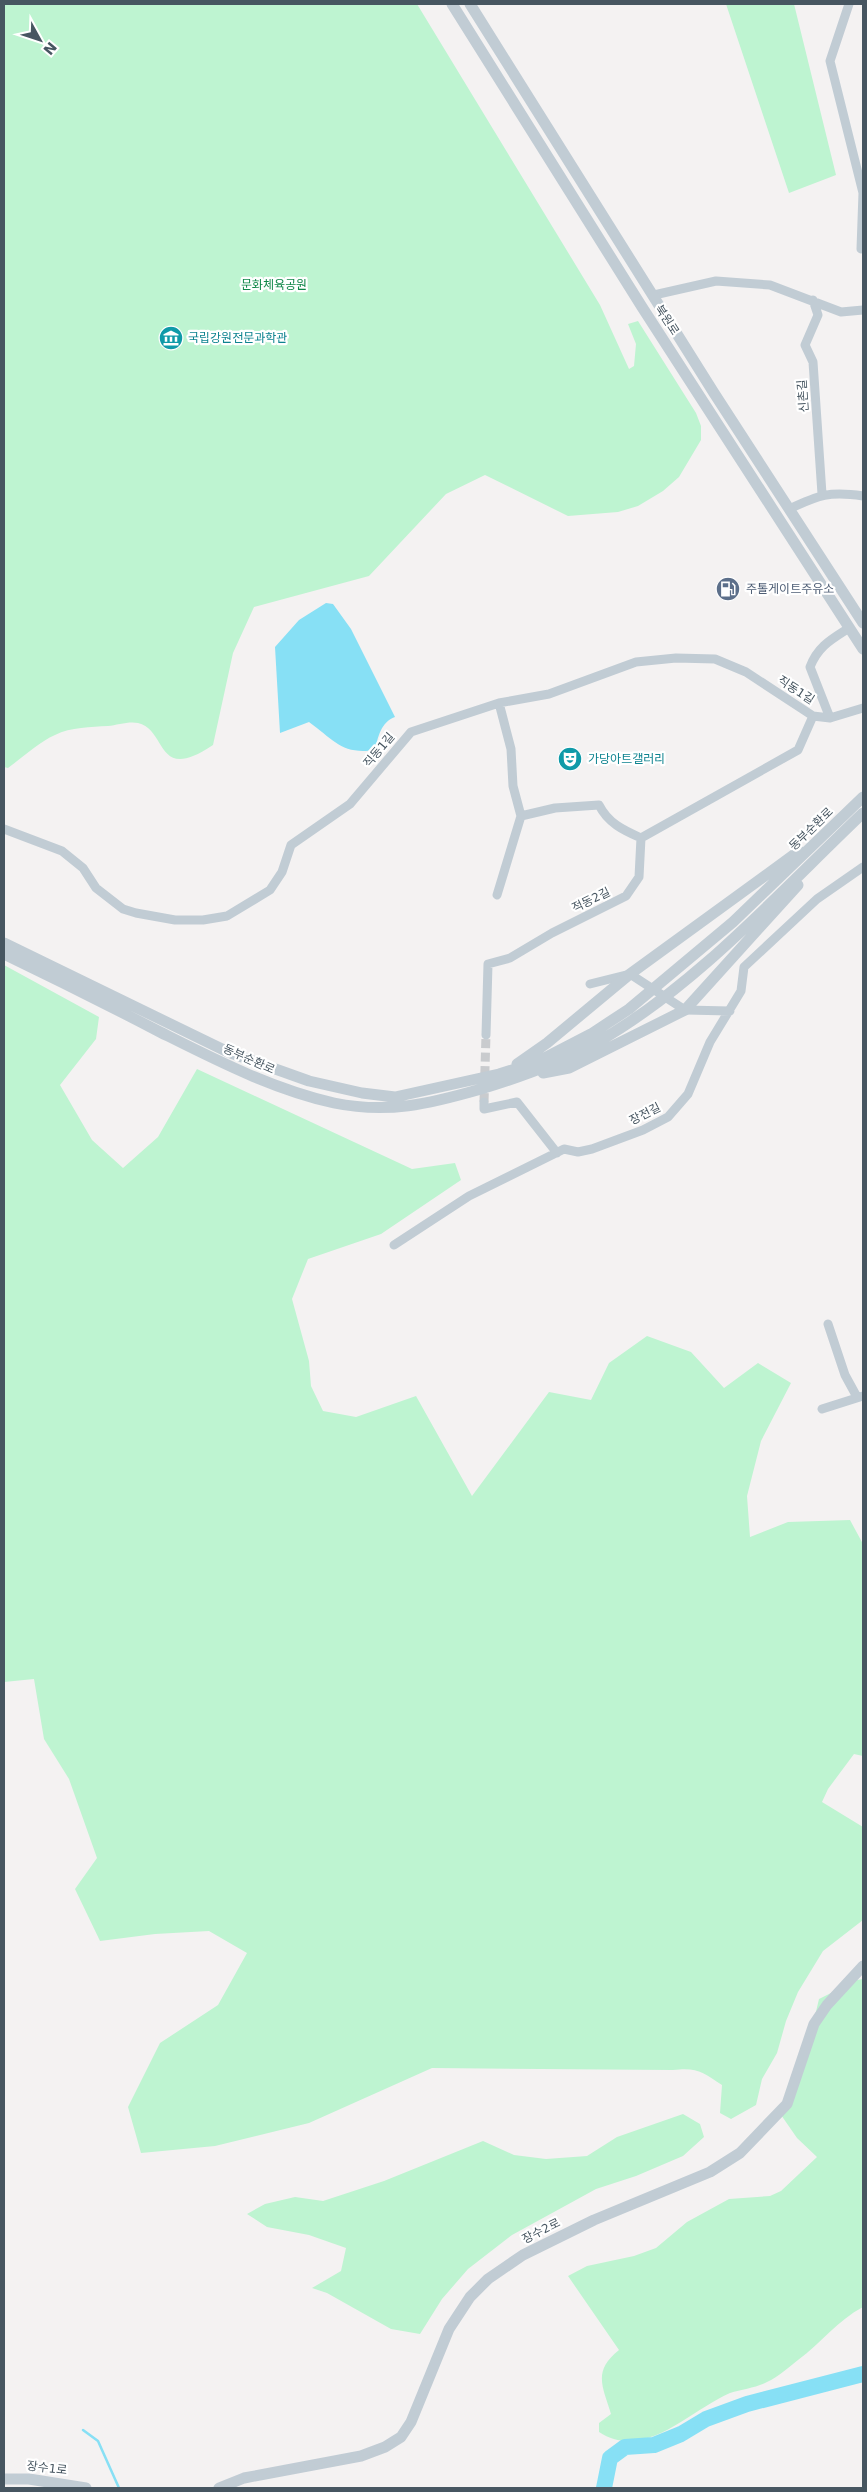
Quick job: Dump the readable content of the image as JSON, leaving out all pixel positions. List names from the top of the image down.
{
  "streets": {
    "street": [
      "북원로",
      "신촌길",
      "직동1길",
      "동부순환로",
      "적동2길",
      "장전길",
      "장수2로",
      "장수1로"
    ]
  },
  "parks": ["문화체육공원"],
  "places": {
    "museum": ["국립강원전문과학관"],
    "fuel station": ["주톨게이트주유소"],
    "theatre": ["가당아트갤러리"]
  },
  "north": "bottom right"
}
